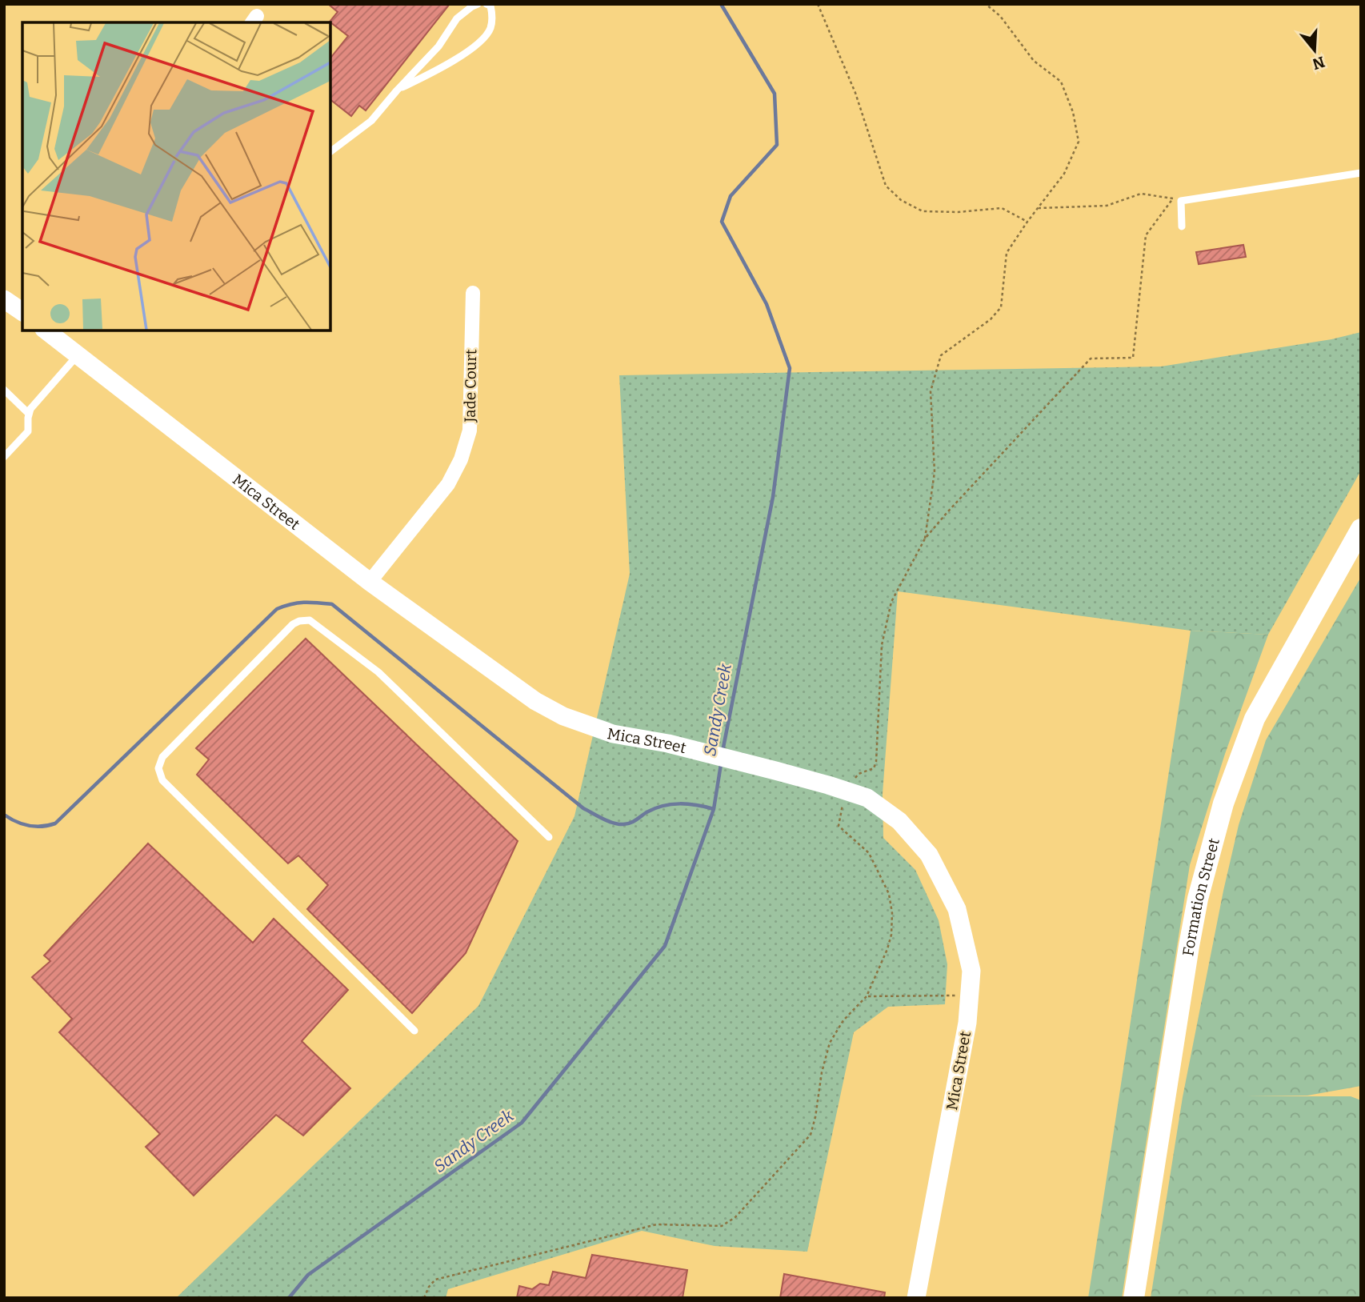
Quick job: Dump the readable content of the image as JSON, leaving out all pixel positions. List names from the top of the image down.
{
  "streets": {
    "main road": ["Formation Street"],
    "street": ["Jade Court", "Mica Street"]
  },
  "crossings": [
    ["Jade Court", "Mica Street"]
  ],
  "water": ["Sandy Creek"],
  "north": "bottom"
}
